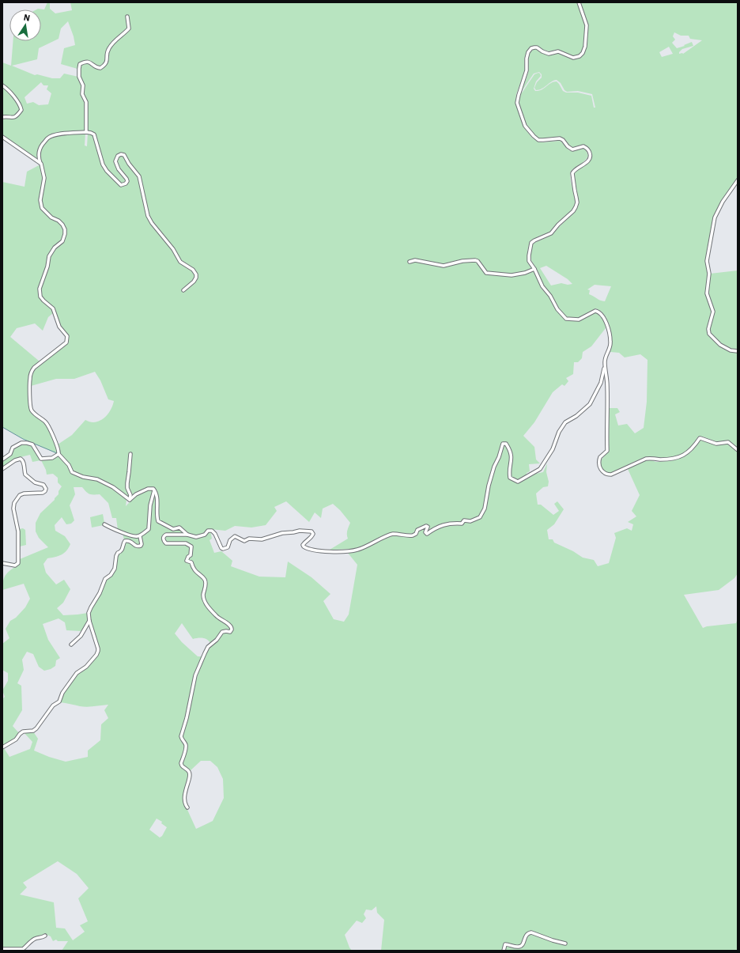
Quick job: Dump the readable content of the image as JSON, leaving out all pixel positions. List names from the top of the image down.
{
  "north": "top"
}
